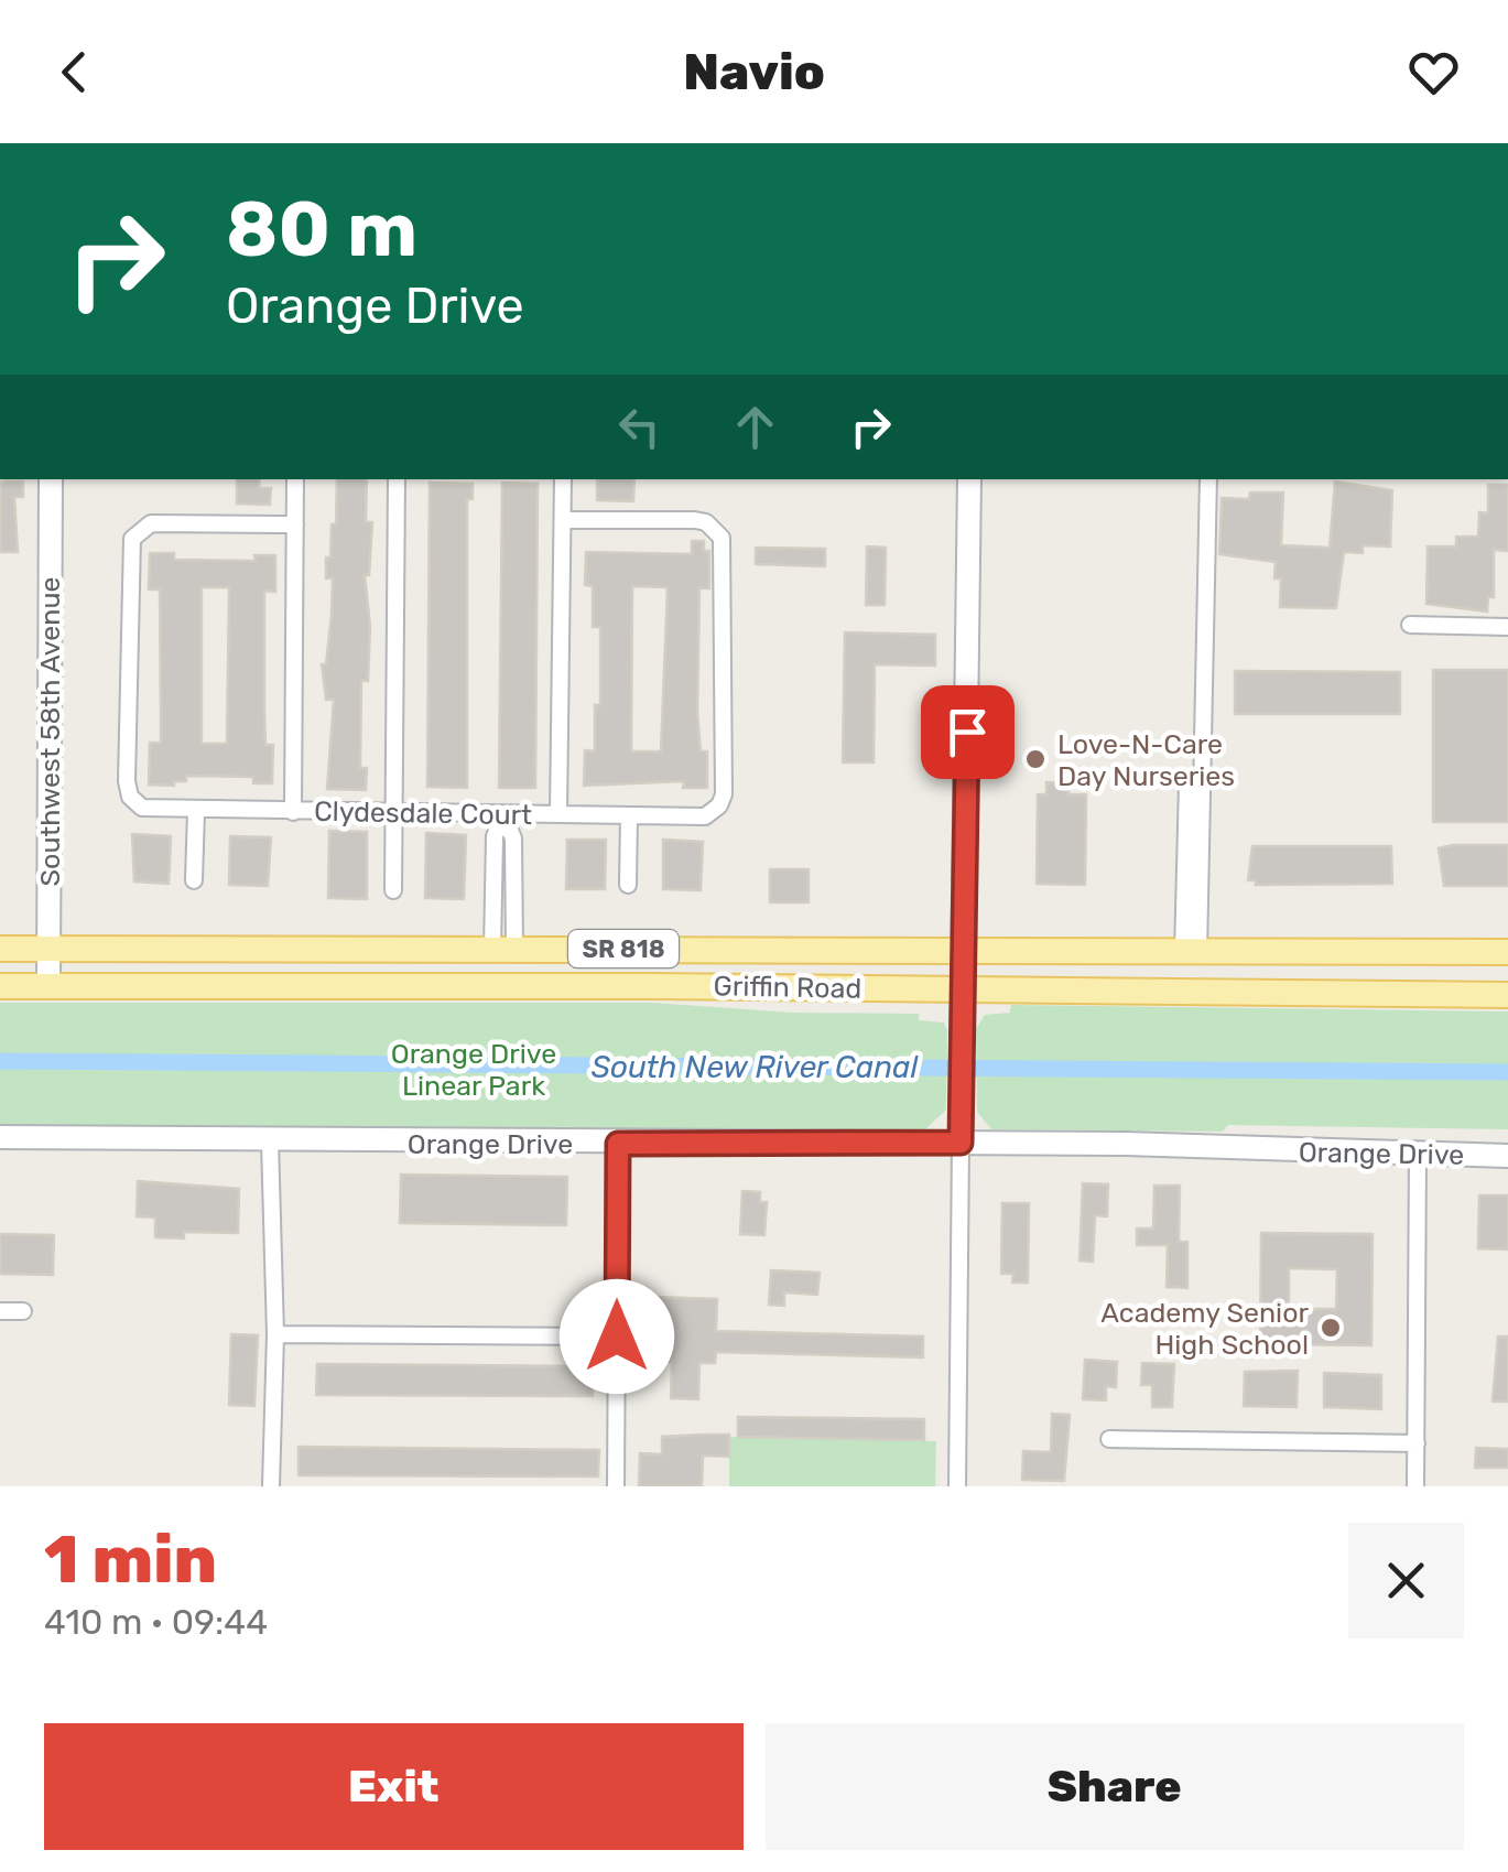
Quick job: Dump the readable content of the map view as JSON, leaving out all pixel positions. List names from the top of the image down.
{
  "streets": {
    "main road": ["SR 818", "Griffin Road"],
    "street": ["Southwest 58th Avenue", "Clydesdale Court", "Orange Drive"]
  },
  "crossings": [
    ["Southwest 58th Avenue", "Griffin Road"]
  ],
  "water": ["South New River Canal"],
  "parks": ["Orange Drive Linear Park"],
  "places": ["Love-N-Care Day Nurseries", "Academy Senior High School"],
  "page": {
    "header": "Navio",
    "turn": ["80 m", "Orange Drive"],
    "heading": ["1 min", "410 m · 09:44"],
    "buttons": ["Exit", "Share"]
  }
}
